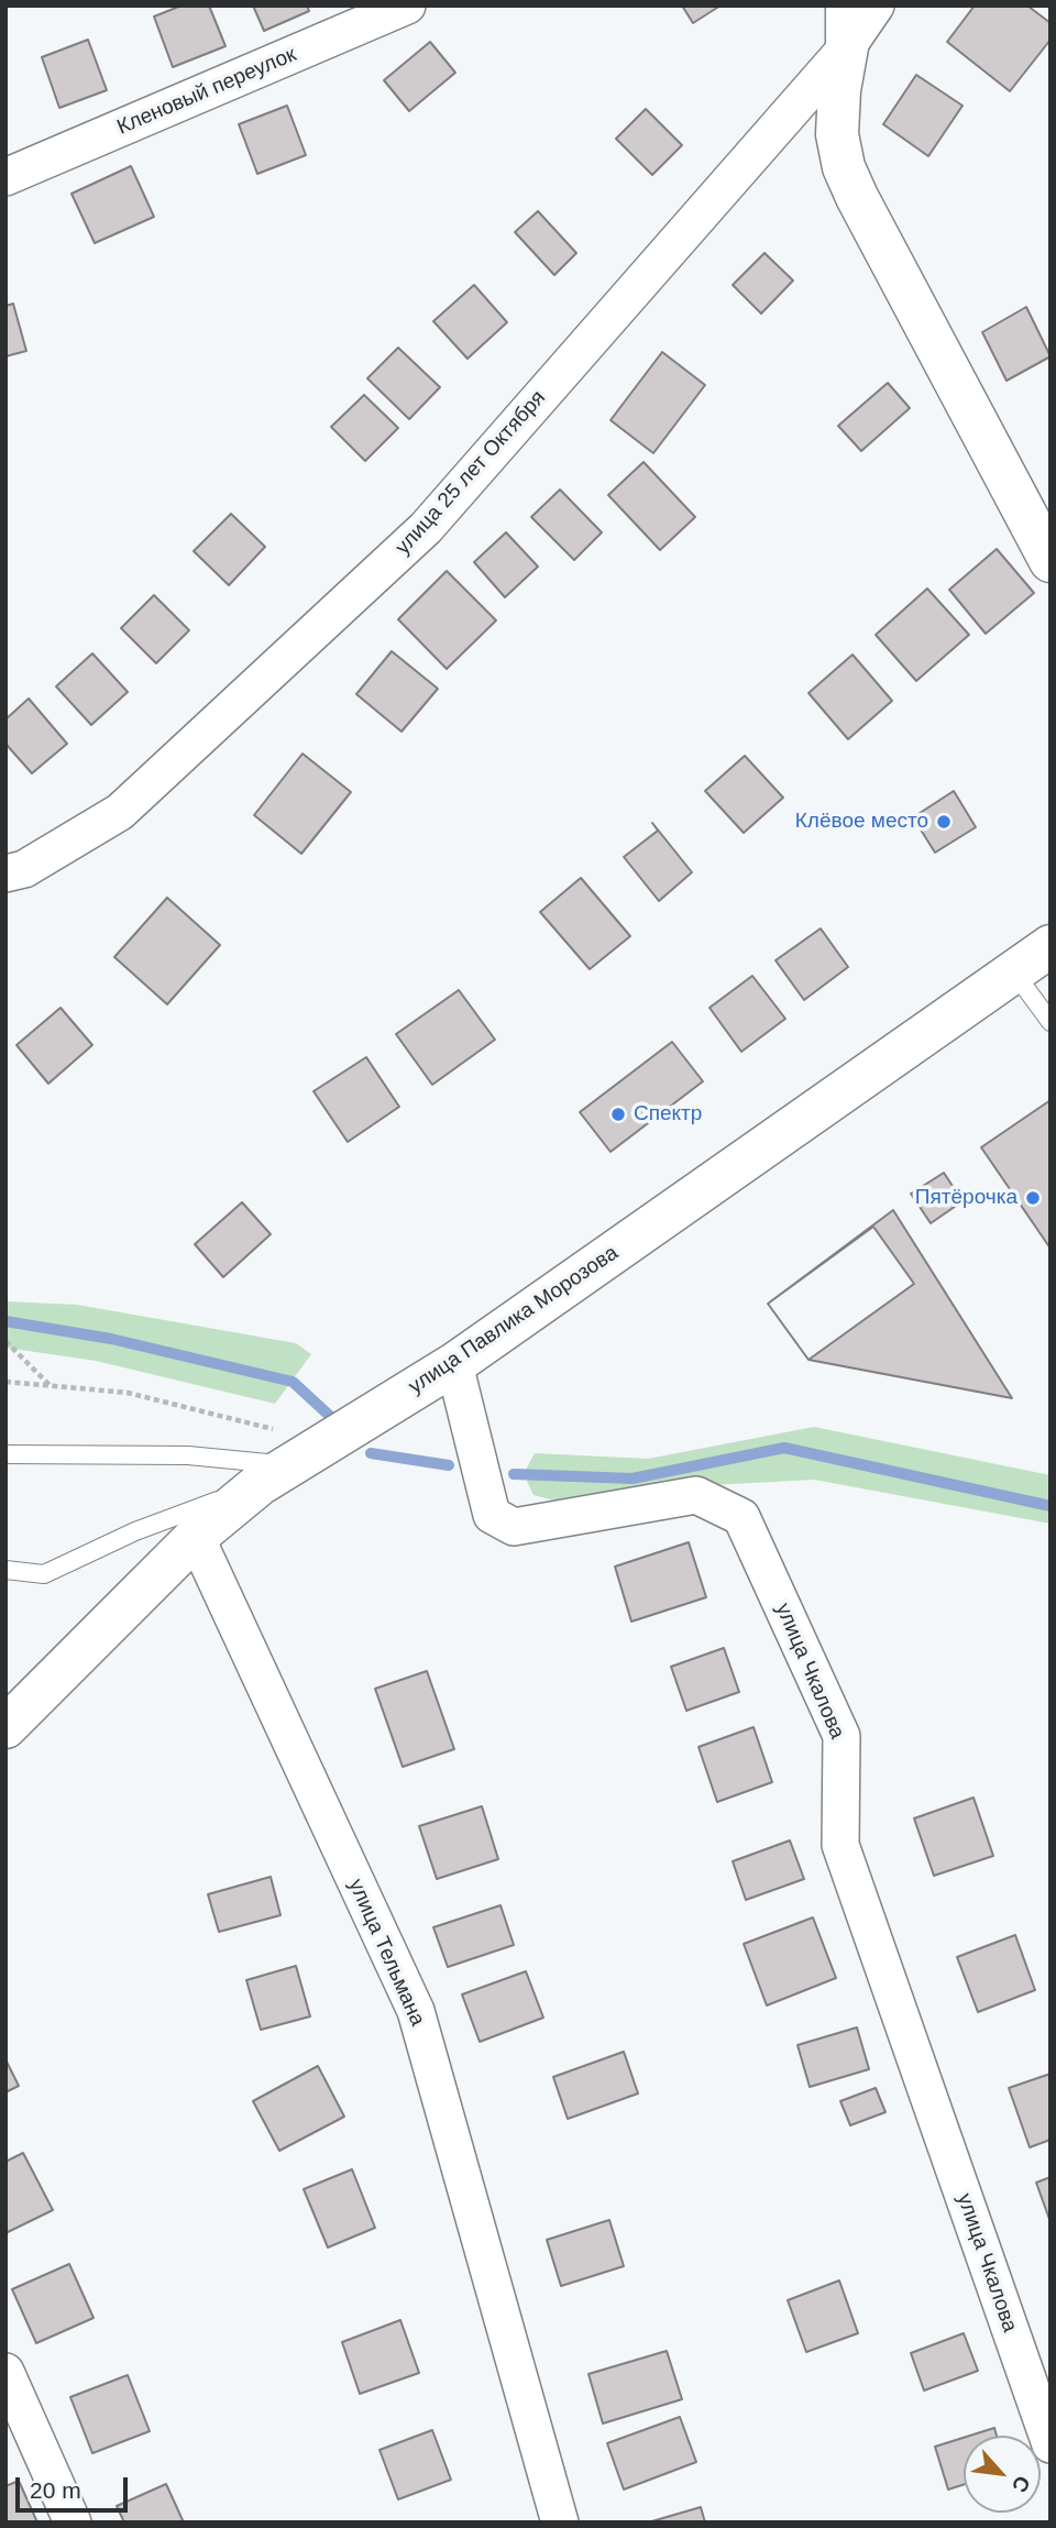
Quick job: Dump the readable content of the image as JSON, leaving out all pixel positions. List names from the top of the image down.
{
  "streets": {
    "street": [
      "Кленовый переулок",
      "улица 25 лет Октября",
      "улица Павлика Морозова",
      "улица Чкалова",
      "улица Тельмана"
    ]
  },
  "crossings": [
    ["улица Павлика Морозова", "улица Чкалова"],
    ["улица Павлика Морозова", "улица Тельмана"]
  ],
  "places": ["Клёвое место", "Спектр", "Пятёрочка"],
  "scale_bar": "20 m",
  "north": "bottom right"
}
